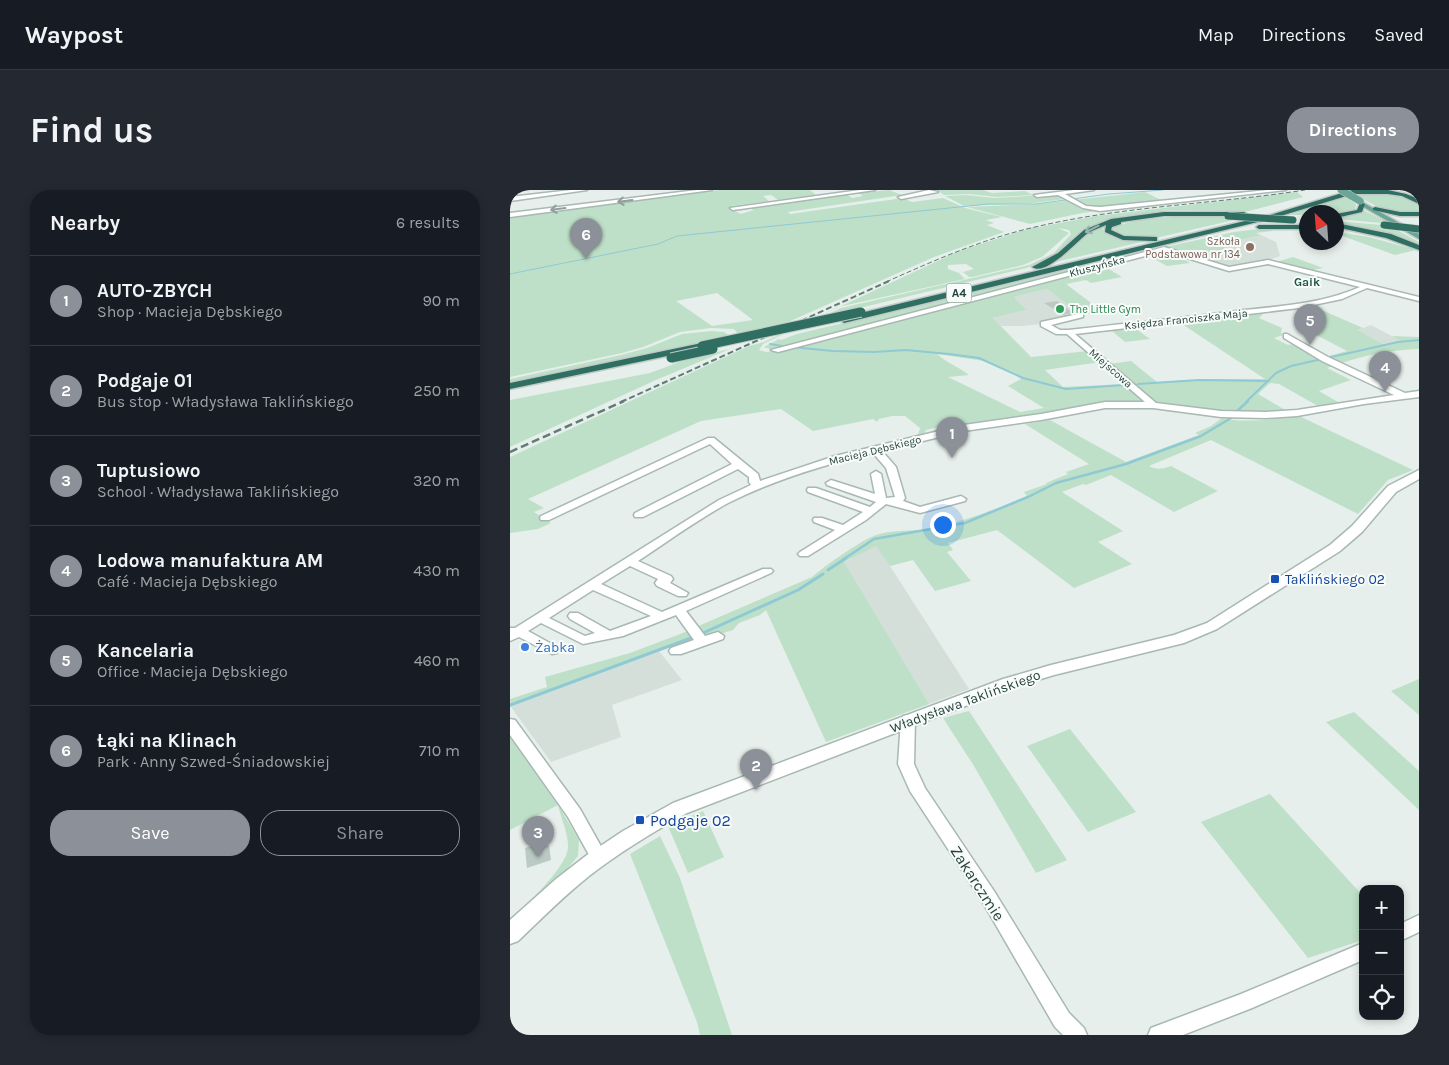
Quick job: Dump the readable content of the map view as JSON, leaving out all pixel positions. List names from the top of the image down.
{
  "streets": {
    "highway": ["A4"],
    "street": [
      "Kłuszyńska",
      "Księdza Franciszka Maja",
      "Miejscowa",
      "Macieja Dębskiego",
      "Władysława Taklińskiego",
      "Zakarczmie"
    ]
  },
  "crossings": [
    ["Kłuszyńska", "Księdza Franciszka Maja"],
    ["Księdza Franciszka Maja", "Miejscowa"],
    ["Miejscowa", "Macieja Dębskiego"],
    ["Władysława Taklińskiego", "Zakarczmie"]
  ],
  "districts": ["Gaik"],
  "places": {
    "other": ["Szkoła Podstawowa nr 134", "The Little Gym", "Żabka"],
    "transit": ["Taklińskiego 02", "Podgaje 02"]
  },
  "north": "top left",
  "page": {
    "header": "Waypost",
    "nav": ["Map", "Directions", "Saved"],
    "buttons": [
      "Directions",
      ["Save", "Share"]
    ],
    "title": "Find us",
    "heading": ["Nearby", "6 results"],
    "pins": [
      "6",
      "5",
      "4",
      "1",
      "2",
      "3"
    ],
    "list": [
      {
        "mark": "1",
        "name": "AUTO-ZBYCH",
        "note": "Shop · Macieja Dębskiego",
        "value": "90 m"
      },
      {
        "mark": "2",
        "name": "Podgaje 01",
        "note": "Bus stop · Władysława Taklińskiego",
        "value": "250 m"
      },
      {
        "mark": "3",
        "name": "Tuptusiowo",
        "note": "School · Władysława Taklińskiego",
        "value": "320 m"
      },
      {
        "mark": "4",
        "name": "Lodowa manufaktura AM",
        "note": "Café · Macieja Dębskiego",
        "value": "430 m"
      },
      {
        "mark": "5",
        "name": "Kancelaria",
        "note": "Office · Macieja Dębskiego",
        "value": "460 m"
      },
      {
        "mark": "6",
        "name": "Łąki na Klinach",
        "note": "Park · Anny Szwed-Śniadowskiej",
        "value": "710 m"
      }
    ],
    "map_buttons": ["+", "−"]
  }
}
